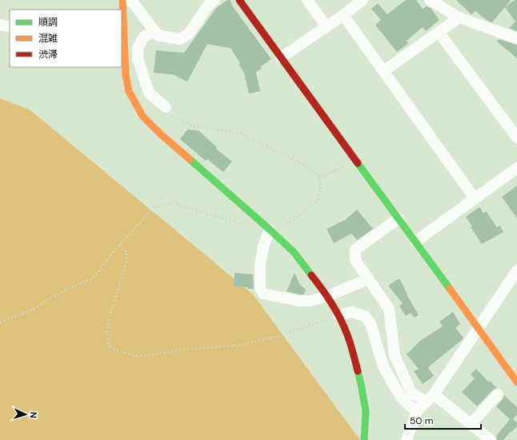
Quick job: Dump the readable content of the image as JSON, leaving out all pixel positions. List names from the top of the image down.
{
  "legend": ["順調", "混雑", "渋滞"],
  "scale_bar": "50 m",
  "north": "right"
}
